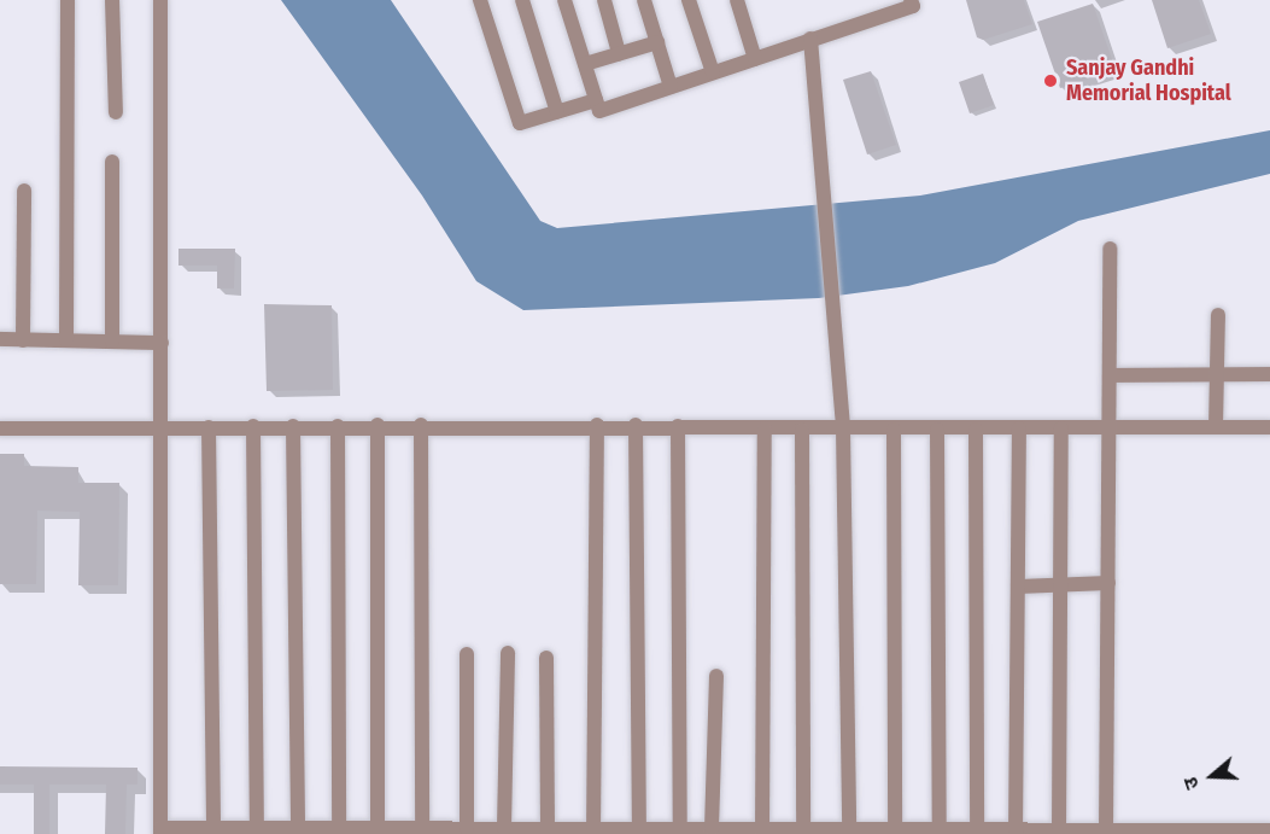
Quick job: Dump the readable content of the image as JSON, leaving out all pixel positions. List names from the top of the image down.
{
  "places": ["Sanjay Gandhi Memorial Hospital"],
  "north": "left"
}
